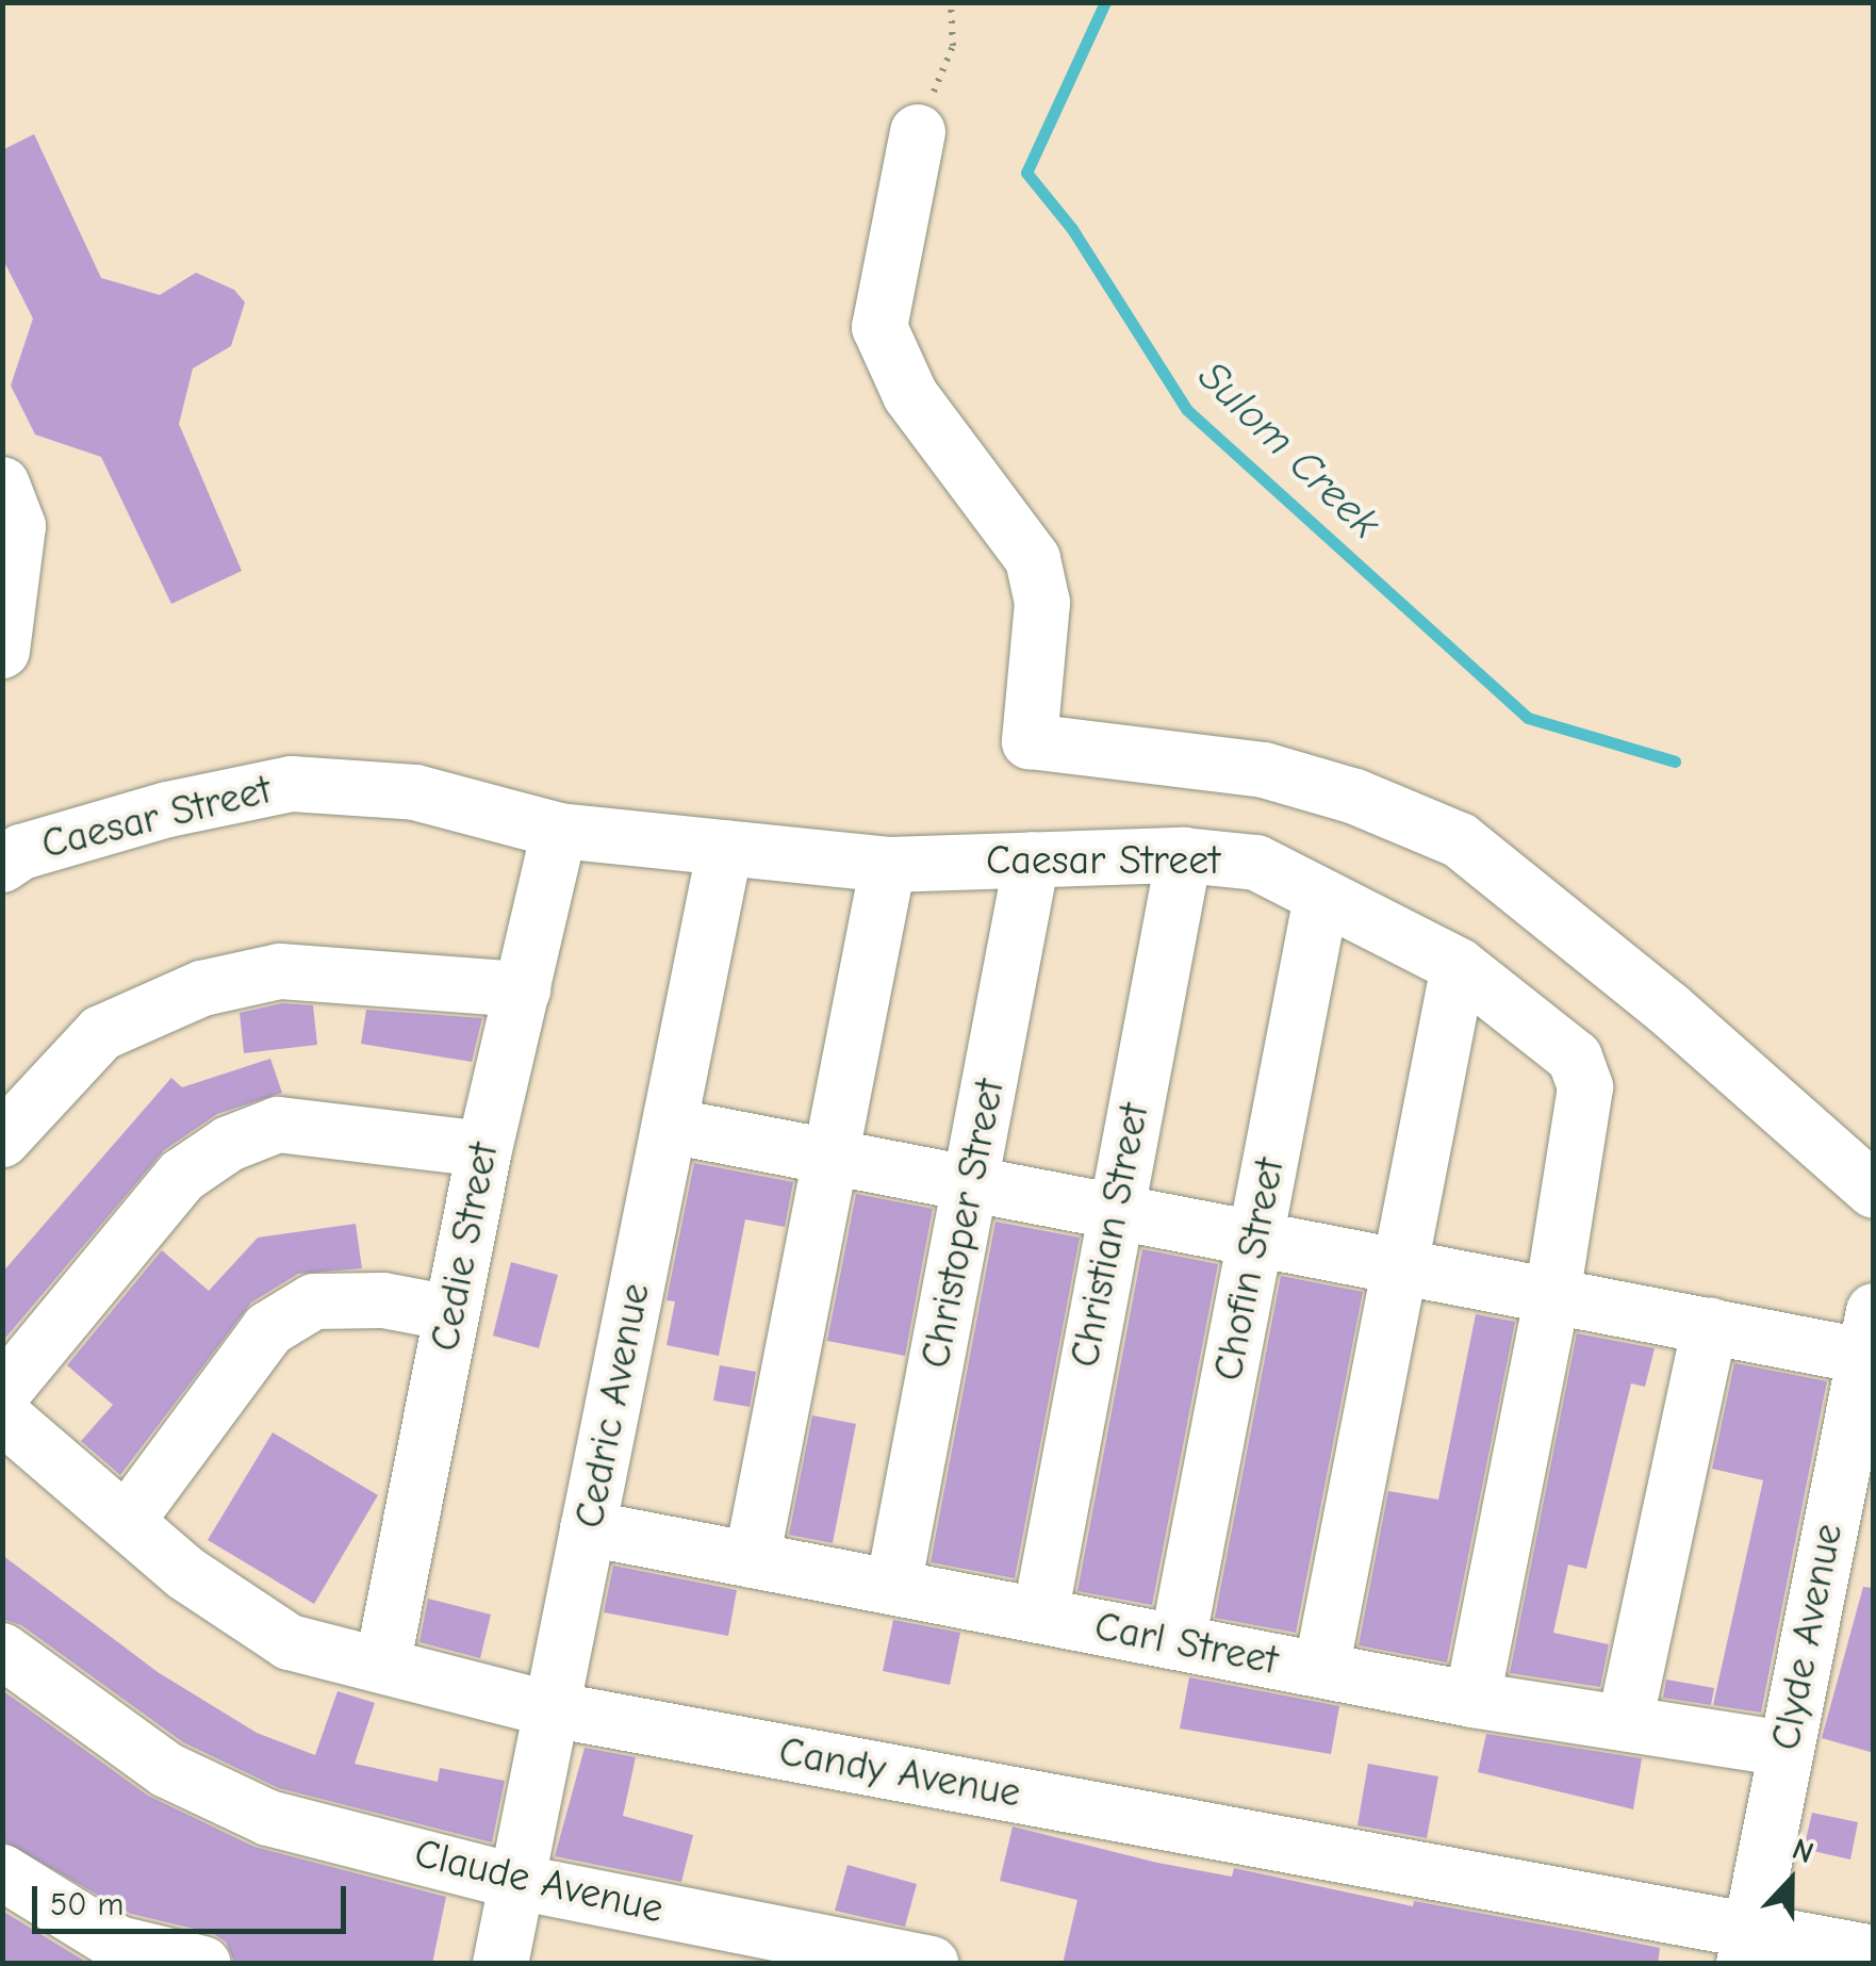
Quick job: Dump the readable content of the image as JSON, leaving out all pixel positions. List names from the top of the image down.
{
  "streets": {
    "street": [
      "Caesar Street",
      "Christoper Street",
      "Christian Street",
      "Cedie Street",
      "Chofin Street",
      "Cedric Avenue",
      "Clyde Avenue",
      "Carl Street",
      "Candy Avenue",
      "Claude Avenue"
    ]
  },
  "crossings": [
    ["Caesar Street", "Christoper Street"],
    ["Caesar Street", "Christian Street"],
    ["Caesar Street", "Cedie Street"],
    ["Caesar Street", "Chofin Street"],
    ["Caesar Street", "Cedric Avenue"],
    ["Caesar Street", "Carl Street"],
    ["Christoper Street", "Carl Street"],
    ["Christian Street", "Carl Street"],
    ["Cedie Street", "Candy Avenue"],
    ["Chofin Street", "Carl Street"],
    ["Cedric Avenue", "Carl Street"],
    ["Cedric Avenue", "Candy Avenue"],
    ["Cedric Avenue", "Claude Avenue"],
    ["Clyde Avenue", "Carl Street"],
    ["Clyde Avenue", "Candy Avenue"]
  ],
  "water": ["Sulom Creek"],
  "scale_bar": "50 m",
  "north": "top"
}
